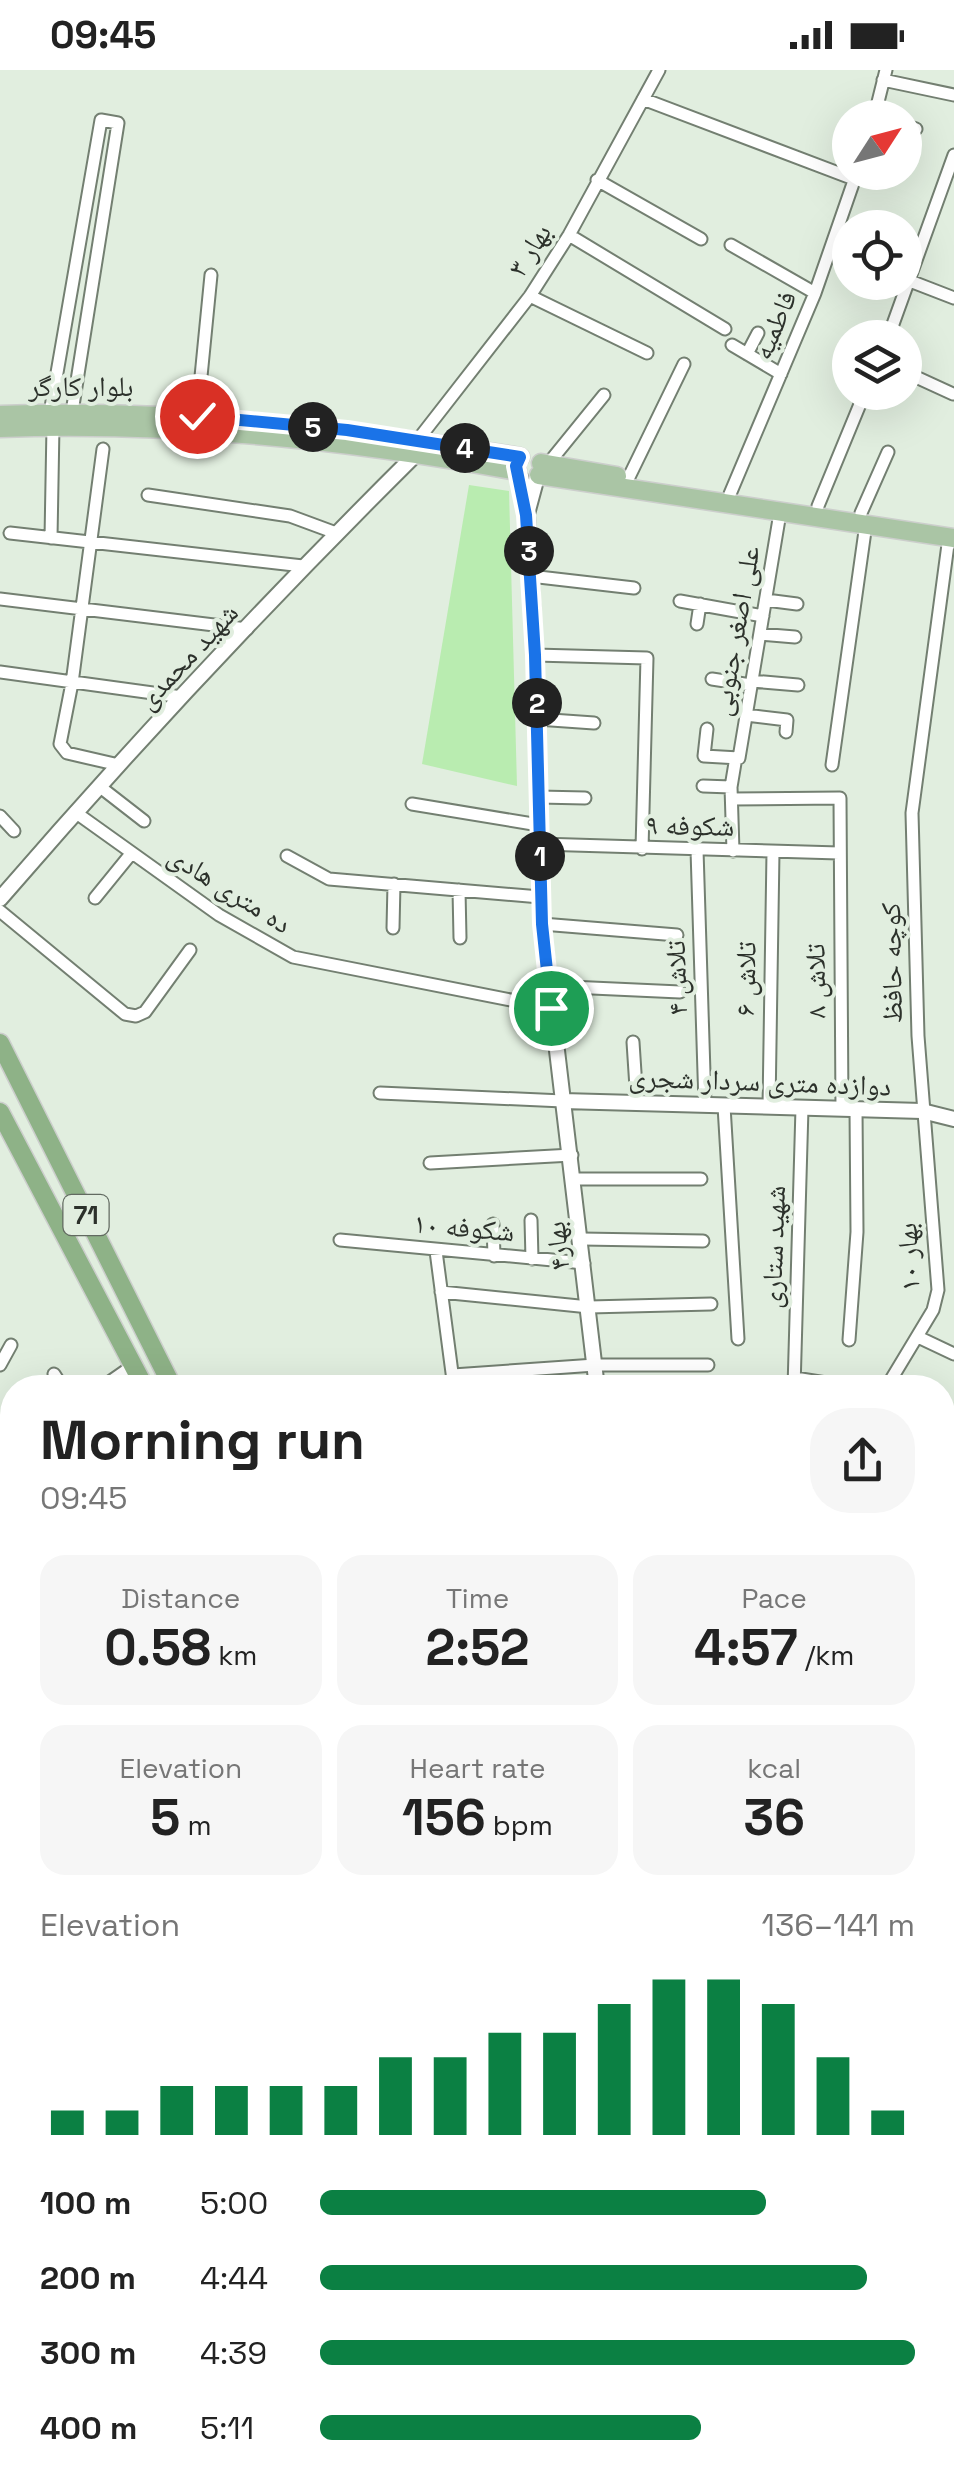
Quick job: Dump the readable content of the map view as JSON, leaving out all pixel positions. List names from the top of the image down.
{
  "streets": {
    "highway": ["71"],
    "main road": ["بلوار کارگر"],
    "street": [
      "بهار ۳",
      "فاطمیه",
      "علی اصغر جنوبی",
      "شهید محمدی",
      "شکوفه ۹",
      "ده متری هادی",
      "کوچه حافظ",
      "تلاش ۴",
      "تلاش ۶",
      "تلاش ۸",
      "دوازده متری سردار شجری",
      "شکوفه ۱۰",
      "بهار۴",
      "شهید ستاری",
      "بهار ۱۰"
    ]
  },
  "crossings": [
    ["بهار ۳", "بلوار کارگر"],
    ["بهار ۳", "شهید محمدی"],
    ["فاطمیه", "بلوار کارگر"],
    ["بلوار کارگر", "علی اصغر جنوبی"],
    ["بلوار کارگر", "شهید محمدی"],
    ["بلوار کارگر", "کوچه حافظ"],
    ["بلوار کارگر", "بهار۴"],
    ["علی اصغر جنوبی", "شکوفه ۹"],
    ["علی اصغر جنوبی", "تلاش ۸"],
    ["شهید محمدی", "ده متری هادی"],
    ["شکوفه ۹", "تلاش ۴"],
    ["شکوفه ۹", "تلاش ۶"],
    ["شکوفه ۹", "تلاش ۸"],
    ["شکوفه ۹", "بهار۴"],
    ["ده متری هادی", "بهار۴"],
    ["کوچه حافظ", "دوازده متری سردار شجری"],
    ["کوچه حافظ", "بهار ۱۰"],
    ["تلاش ۴", "دوازده متری سردار شجری"],
    ["تلاش ۶", "دوازده متری سردار شجری"],
    ["تلاش ۸", "دوازده متری سردار شجری"],
    ["دوازده متری سردار شجری", "بهار۴"],
    ["دوازده متری سردار شجری", "شهید ستاری"],
    ["دوازده متری سردار شجری", "بهار ۱۰"],
    ["شکوفه ۱۰", "بهار۴"]
  ],
  "north": "top right",
  "page": {
    "status": "09:45",
    "pins": [
      "5",
      "4",
      "3",
      "2",
      "1"
    ],
    "heading": ["Morning run", "09:45"],
    "stats": [
      ["Distance", "0.58 km"],
      ["Time", "2:52"],
      ["Pace", "4:57 /km"],
      ["Elevation", "5 m"],
      ["Heart rate", "156 bpm"],
      ["kcal", "36"]
    ],
    "chart": ["Elevation", "136–141 m"],
    "list": [
      {
        "name": "100 m",
        "note": "5:00"
      },
      {
        "name": "200 m",
        "note": "4:44"
      },
      {
        "name": "300 m",
        "note": "4:39"
      },
      {
        "name": "400 m",
        "note": "5:11"
      }
    ]
  }
}
